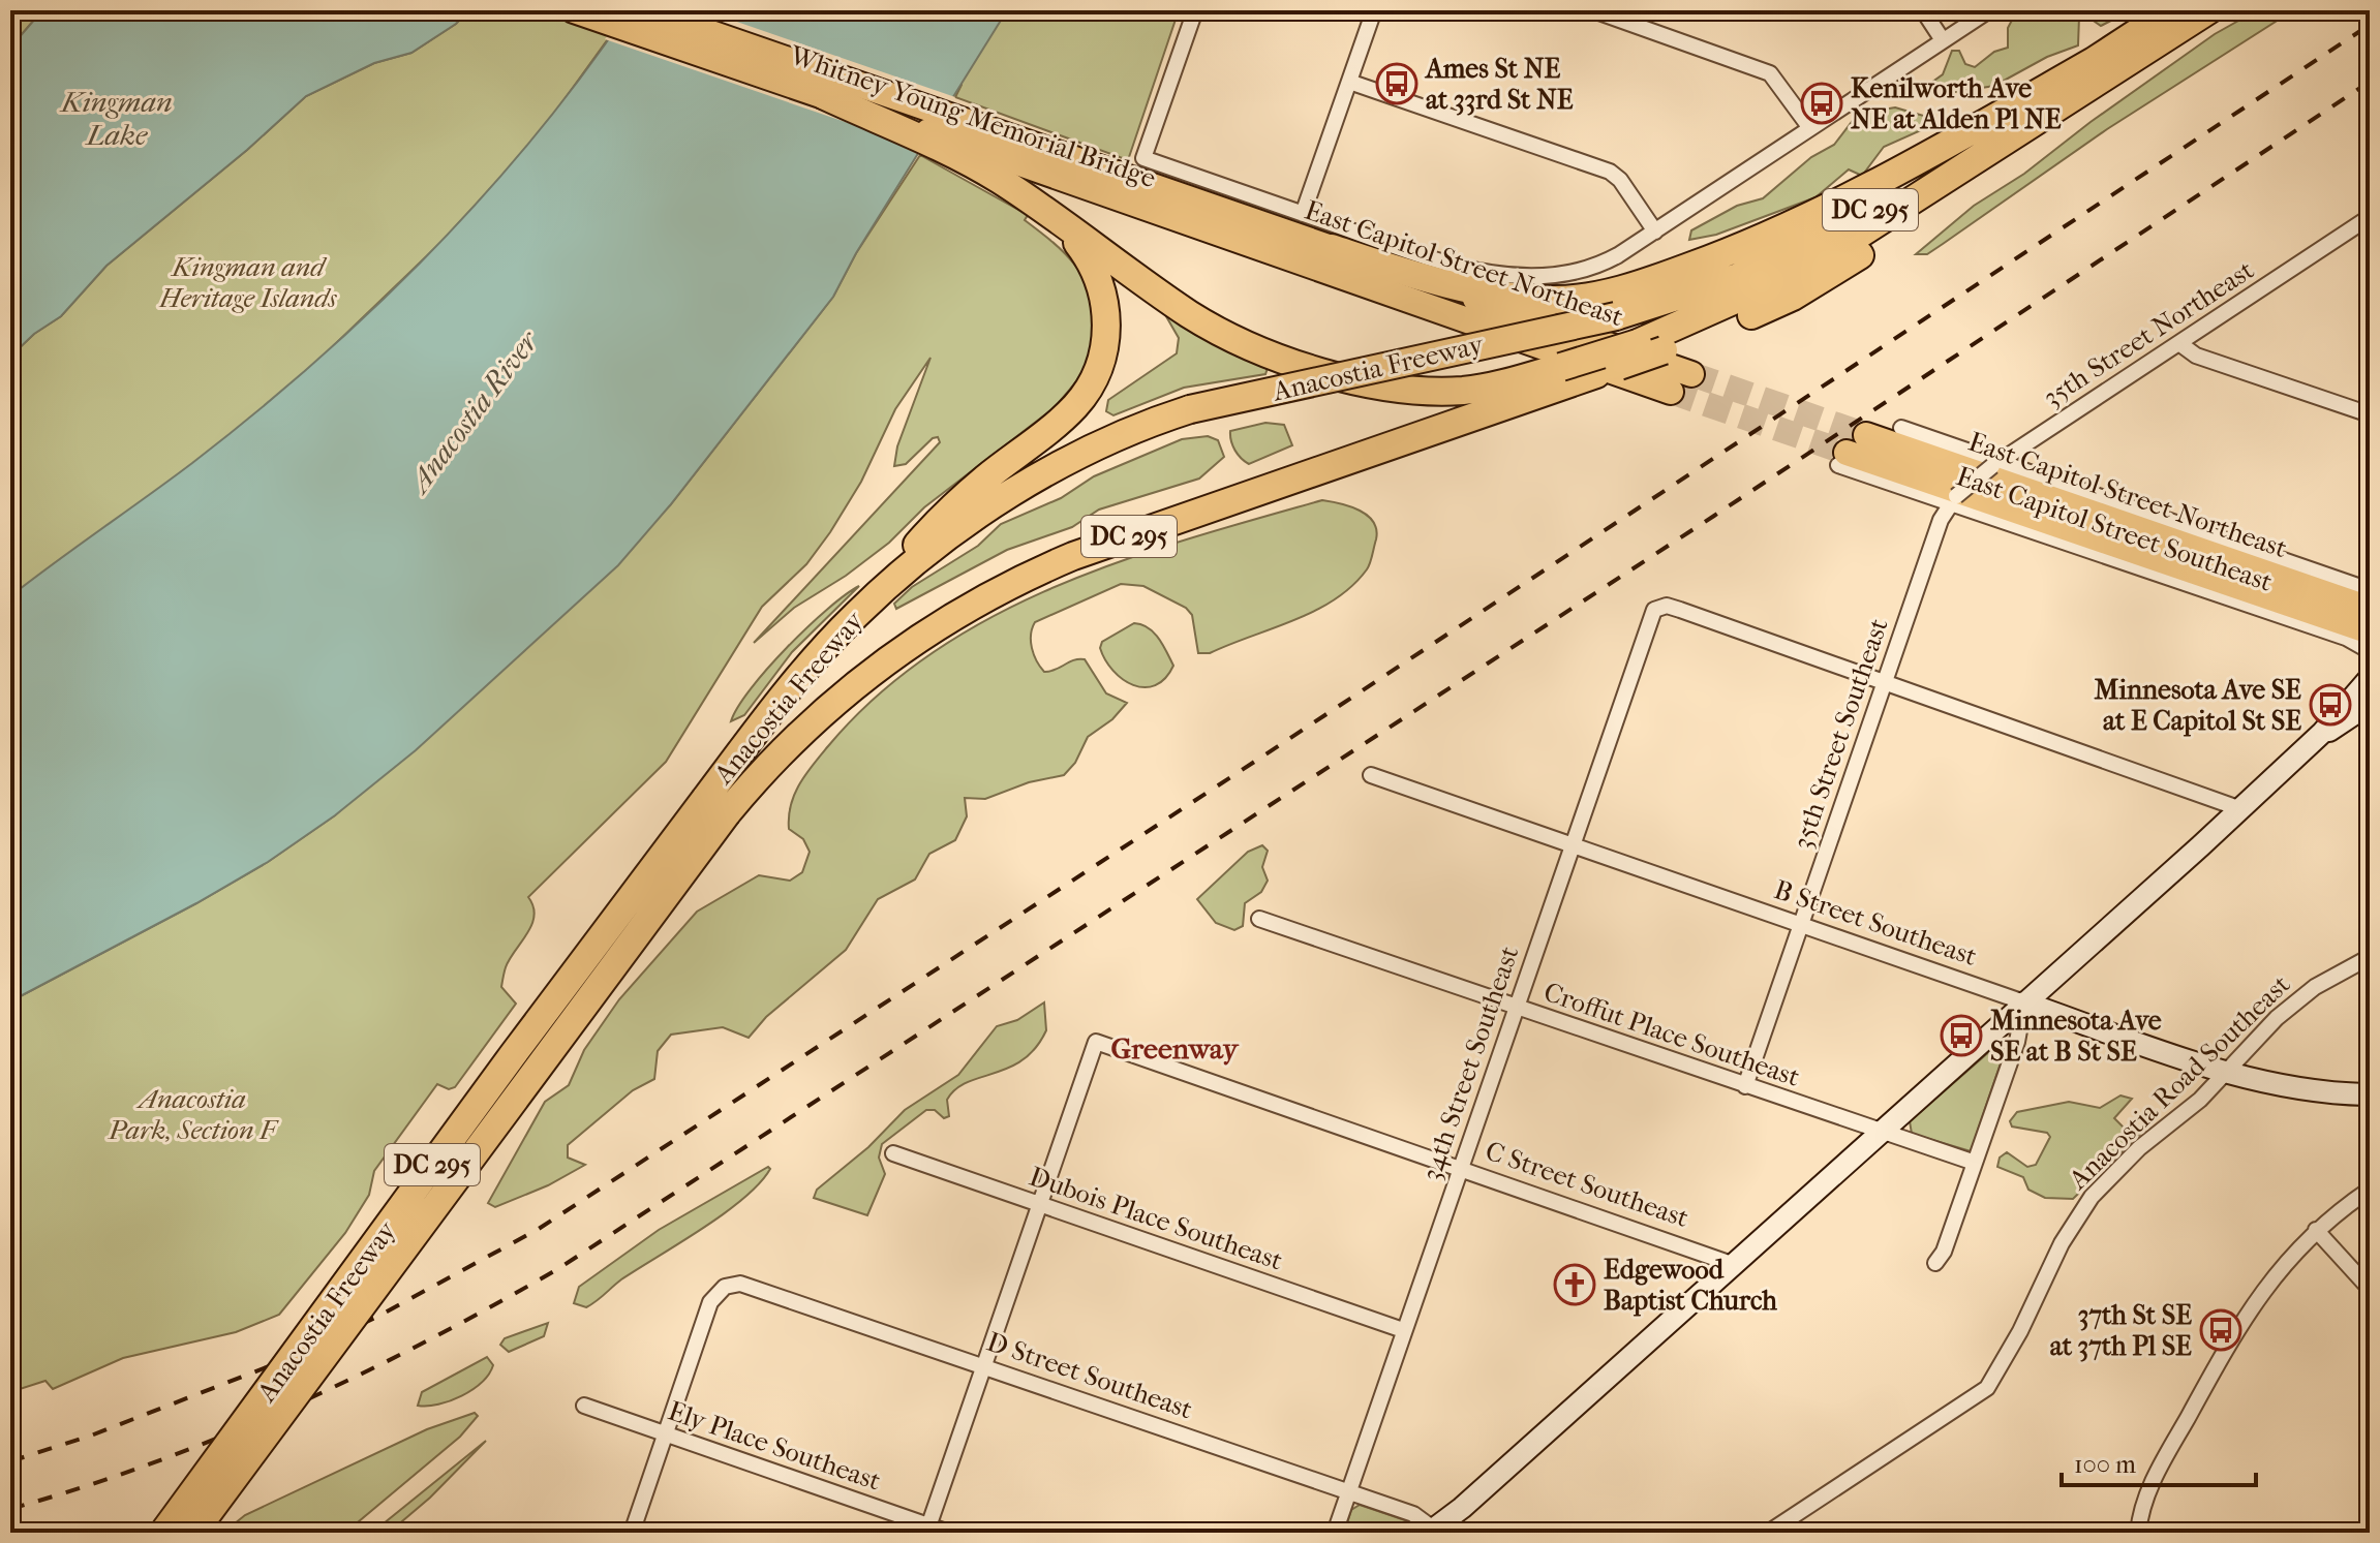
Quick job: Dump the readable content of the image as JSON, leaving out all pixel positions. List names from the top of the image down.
{
  "streets": {
    "highway": ["DC 295", "Anacostia Freeway"],
    "main road": [
      "Whitney Young Memorial Bridge",
      "East Capitol Street Northeast",
      "East Capitol Street Southeast",
      "B Street Southeast"
    ],
    "street": [
      "35th Street Northeast",
      "35th Street Southeast",
      "Croffut Place Southeast",
      "34th Street Southeast",
      "Anacostia Road Southeast",
      "C Street Southeast",
      "Dubois Place Southeast",
      "D Street Southeast",
      "Ely Place Southeast"
    ]
  },
  "crossings": [
    ["Whitney Young Memorial Bridge", "East Capitol Street Northeast"],
    ["DC 295", "Anacostia Freeway"],
    ["East Capitol Street Northeast", "35th Street Northeast"],
    ["35th Street Northeast", "East Capitol Street Southeast"],
    ["35th Street Northeast", "35th Street Southeast"],
    ["East Capitol Street Southeast", "35th Street Southeast"],
    ["35th Street Southeast", "B Street Southeast"],
    ["35th Street Southeast", "Croffut Place Southeast"],
    ["35th Street Southeast", "34th Street Southeast"],
    ["B Street Southeast", "34th Street Southeast"],
    ["B Street Southeast", "Anacostia Road Southeast"],
    ["Croffut Place Southeast", "34th Street Southeast"],
    ["34th Street Southeast", "C Street Southeast"],
    ["34th Street Southeast", "Dubois Place Southeast"],
    ["34th Street Southeast", "D Street Southeast"],
    ["C Street Southeast", "Dubois Place Southeast"],
    ["D Street Southeast", "Ely Place Southeast"]
  ],
  "districts": ["Greenway"],
  "water": ["Kingman Lake", "Anacostia River"],
  "parks": ["Kingman and Heritage Islands", "Anacostia Park, Section F"],
  "places": {
    "bus stop": [
      "Ames St NE at 33rd St NE",
      "Kenilworth Ave NE at Alden Pl NE",
      "Minnesota Ave SE at E Capitol St SE",
      "Minnesota Ave SE at B St SE",
      "37th St SE at 37th Pl SE"
    ],
    "church": ["Edgewood Baptist Church"]
  },
  "scale_bar": "100 m"
}
